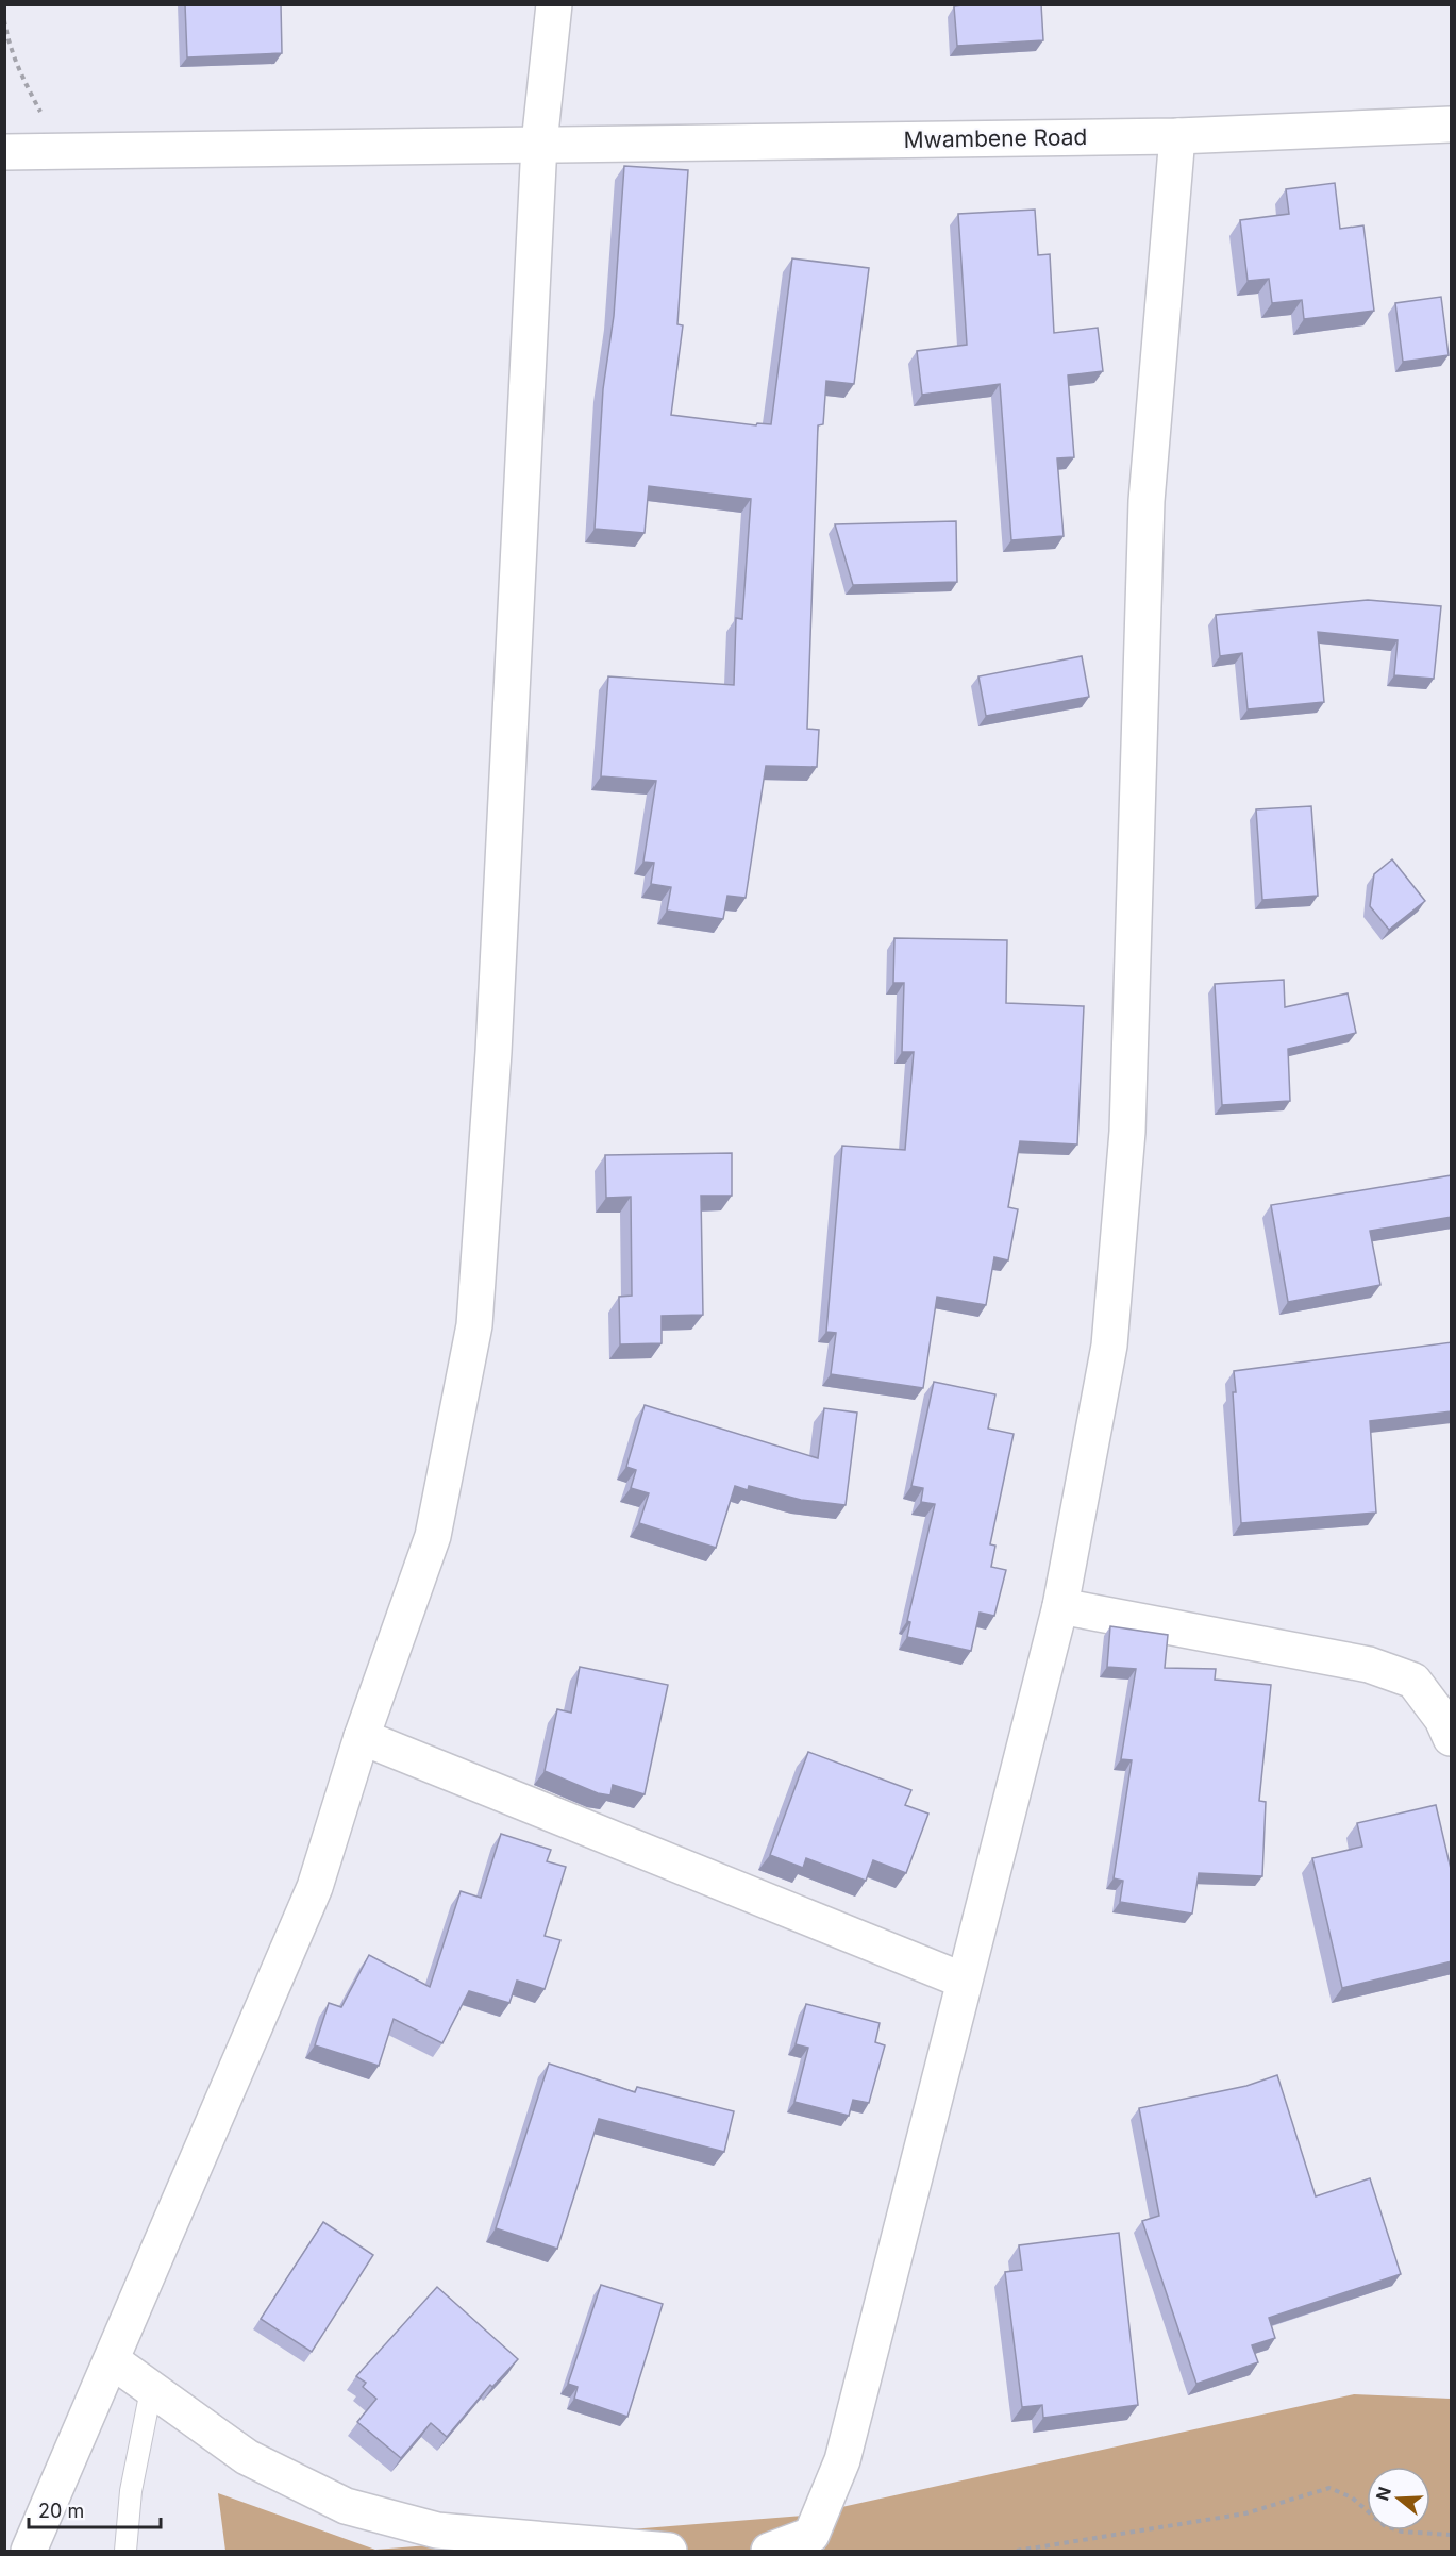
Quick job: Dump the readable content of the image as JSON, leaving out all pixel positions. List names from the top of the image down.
{
  "streets": {
    "street": ["Mwambene Road"]
  },
  "scale_bar": "20 m",
  "north": "left"
}
